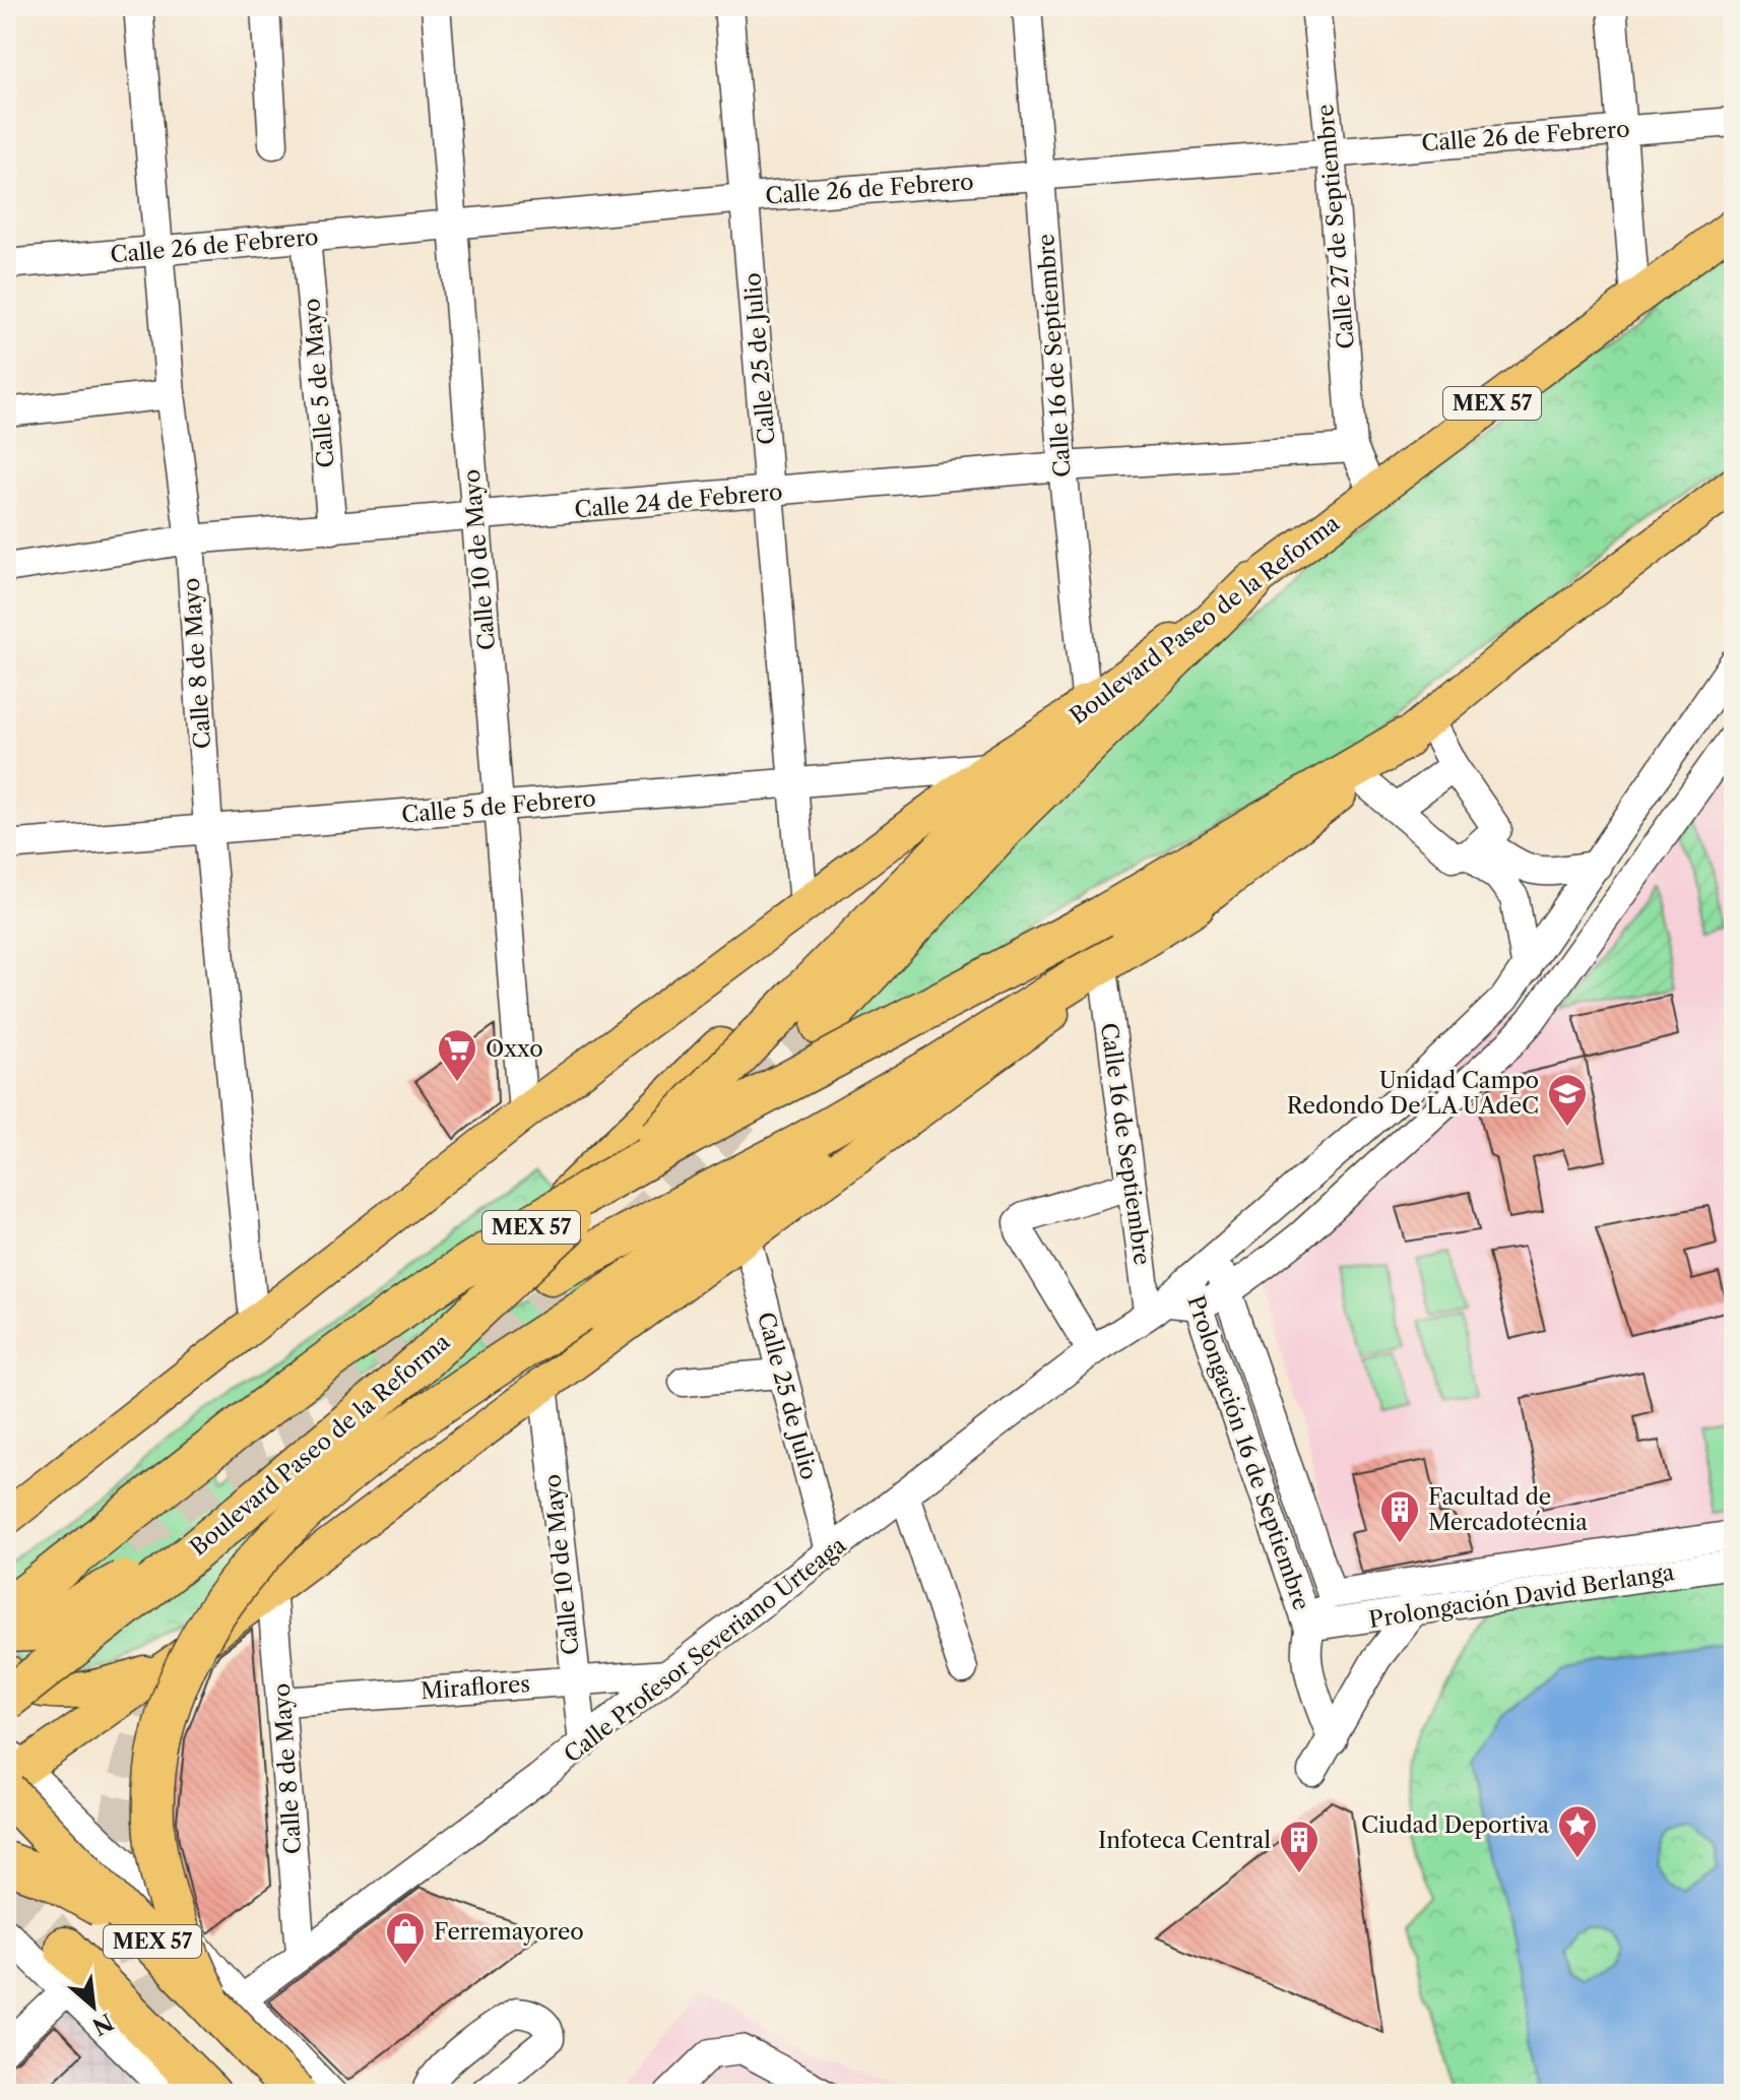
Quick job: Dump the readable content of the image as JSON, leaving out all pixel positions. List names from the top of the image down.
{
  "streets": {
    "highway": ["MEX 57", "Boulevard Paseo de la Reforma"],
    "street": [
      "Calle 26 de Febrero",
      "Calle 27 de Septiembre",
      "Calle 16 de Septiembre",
      "Calle 25 de Julio",
      "Calle 5 de Mayo",
      "Calle 24 de Febrero",
      "Calle 10 de Mayo",
      "Calle 8 de Mayo",
      "Calle 5 de Febrero",
      "Prolongación 16 de Septiembre",
      "Prolongación David Berlanga",
      "Calle Profesor Severiano Urteaga",
      "Miraflores"
    ]
  },
  "crossings": [
    ["Calle 26 de Febrero", "Calle 27 de Septiembre"],
    ["Calle 26 de Febrero", "Calle 16 de Septiembre"],
    ["Calle 26 de Febrero", "Calle 25 de Julio"],
    ["Calle 26 de Febrero", "Calle 5 de Mayo"],
    ["Calle 26 de Febrero", "Calle 10 de Mayo"],
    ["Calle 26 de Febrero", "Calle 8 de Mayo"],
    ["Calle 27 de Septiembre", "Calle 24 de Febrero"],
    ["Calle 16 de Septiembre", "Calle 24 de Febrero"],
    ["Calle 16 de Septiembre", "Boulevard Paseo de la Reforma"],
    ["Calle 16 de Septiembre", "Prolongación 16 de Septiembre"],
    ["Calle 16 de Septiembre", "Calle Profesor Severiano Urteaga"],
    ["Calle 25 de Julio", "Calle 24 de Febrero"],
    ["Calle 25 de Julio", "Calle 5 de Febrero"],
    ["Calle 25 de Julio", "Calle Profesor Severiano Urteaga"],
    ["Calle 5 de Mayo", "Calle 24 de Febrero"],
    ["MEX 57", "Calle Profesor Severiano Urteaga"],
    ["Calle 24 de Febrero", "Calle 10 de Mayo"],
    ["Calle 24 de Febrero", "Calle 8 de Mayo"],
    ["Calle 10 de Mayo", "Calle 5 de Febrero"],
    ["Calle 10 de Mayo", "Calle Profesor Severiano Urteaga"],
    ["Calle 10 de Mayo", "Miraflores"],
    ["Calle 8 de Mayo", "Calle 5 de Febrero"],
    ["Calle 8 de Mayo", "Calle Profesor Severiano Urteaga"],
    ["Calle 8 de Mayo", "Miraflores"],
    ["Prolongación 16 de Septiembre", "Prolongación David Berlanga"],
    ["Prolongación 16 de Septiembre", "Calle Profesor Severiano Urteaga"],
    ["Calle Profesor Severiano Urteaga", "Miraflores"]
  ],
  "places": {
    "supermarket": ["Oxxo"],
    "school or university": ["Unidad Campo Redondo De LA UAdeC"],
    "building": ["Facultad de Mercadotécnia", "Infoteca Central"],
    "place": ["Ciudad Deportiva"],
    "shop": ["Ferremayoreo"]
  },
  "north": "bottom right"
}
